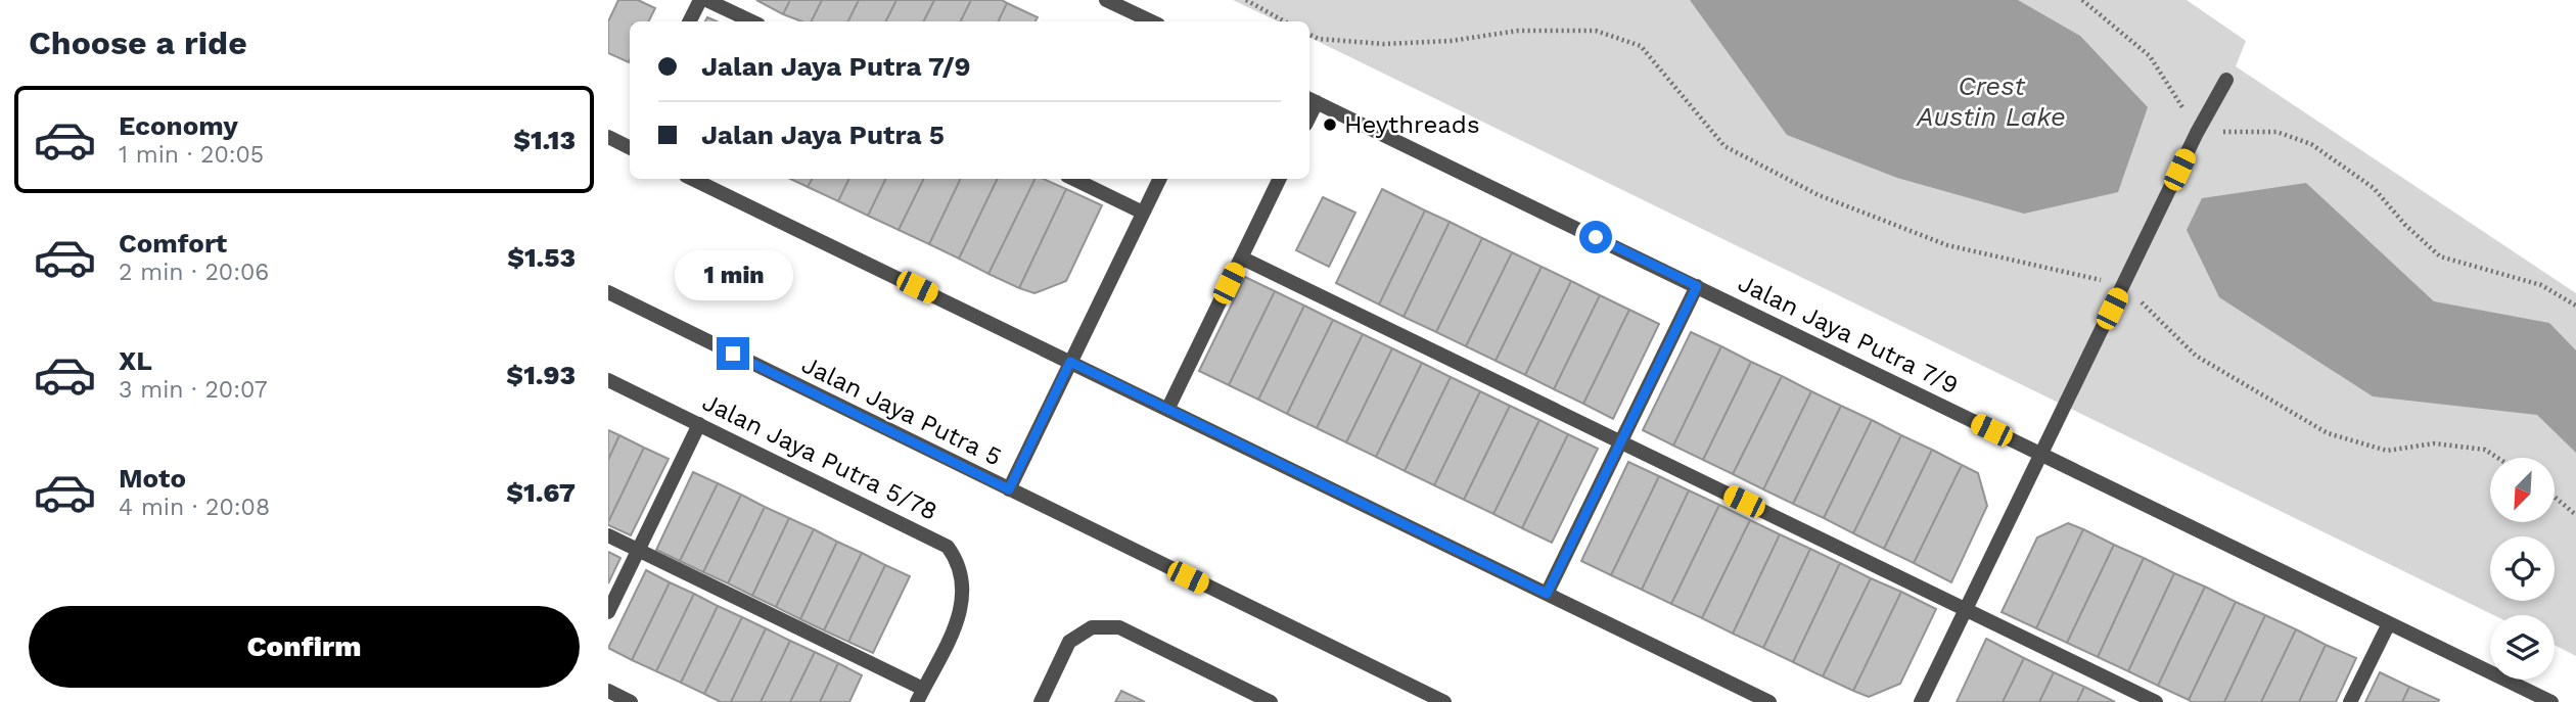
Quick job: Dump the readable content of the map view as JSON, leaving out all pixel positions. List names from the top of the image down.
{
  "streets": {
    "street": ["Jalan Jaya Putra 7/9", "Jalan Jaya Putra 5", "Jalan Jaya Putra 5/78"]
  },
  "water": ["Crest Austin Lake"],
  "places": ["Heythreads"],
  "north": "bottom left",
  "page": {
    "heading": "Choose a ride",
    "banner": ["Jalan Jaya Putra 7/9", "Jalan Jaya Putra 5"],
    "list": [
      {
        "name": "Economy",
        "note": "1 min · 20:05",
        "value": "$1.13"
      },
      {
        "name": "Comfort",
        "note": "2 min · 20:06",
        "value": "$1.53"
      },
      {
        "name": "XL",
        "note": "3 min · 20:07",
        "value": "$1.93"
      },
      {
        "name": "Moto",
        "note": "4 min · 20:08",
        "value": "$1.67"
      }
    ],
    "bubble": "1 min",
    "buttons": "Confirm"
  }
}
